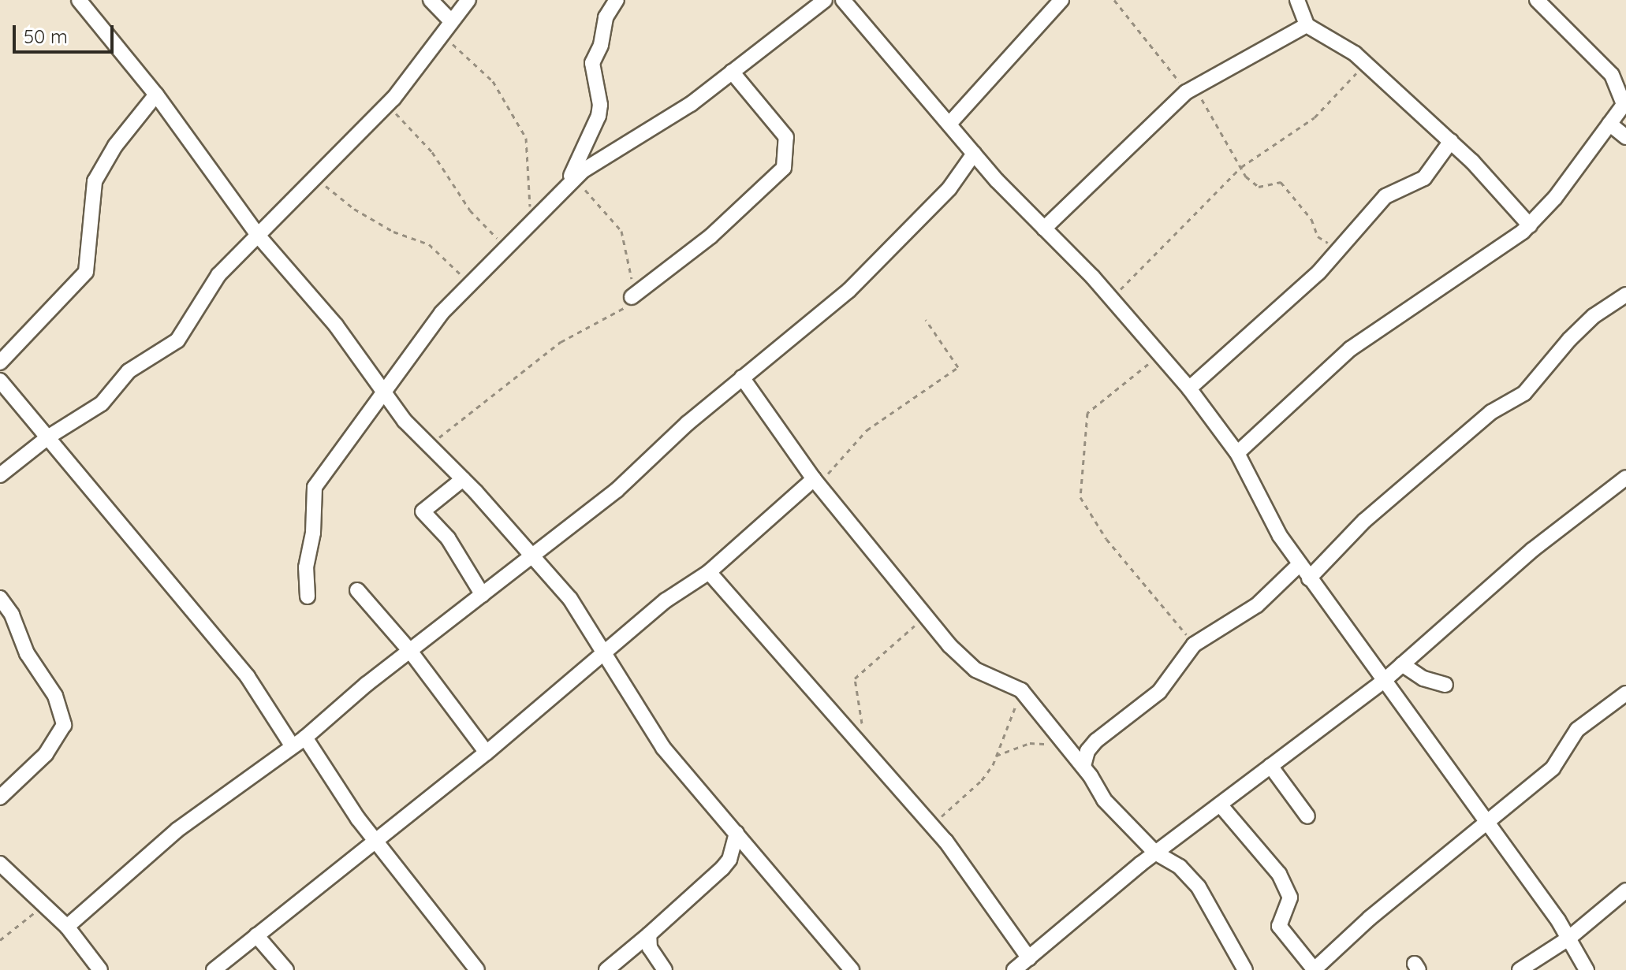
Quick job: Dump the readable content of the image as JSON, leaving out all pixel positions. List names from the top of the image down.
{
  "scale_bar": "50 m"
}
